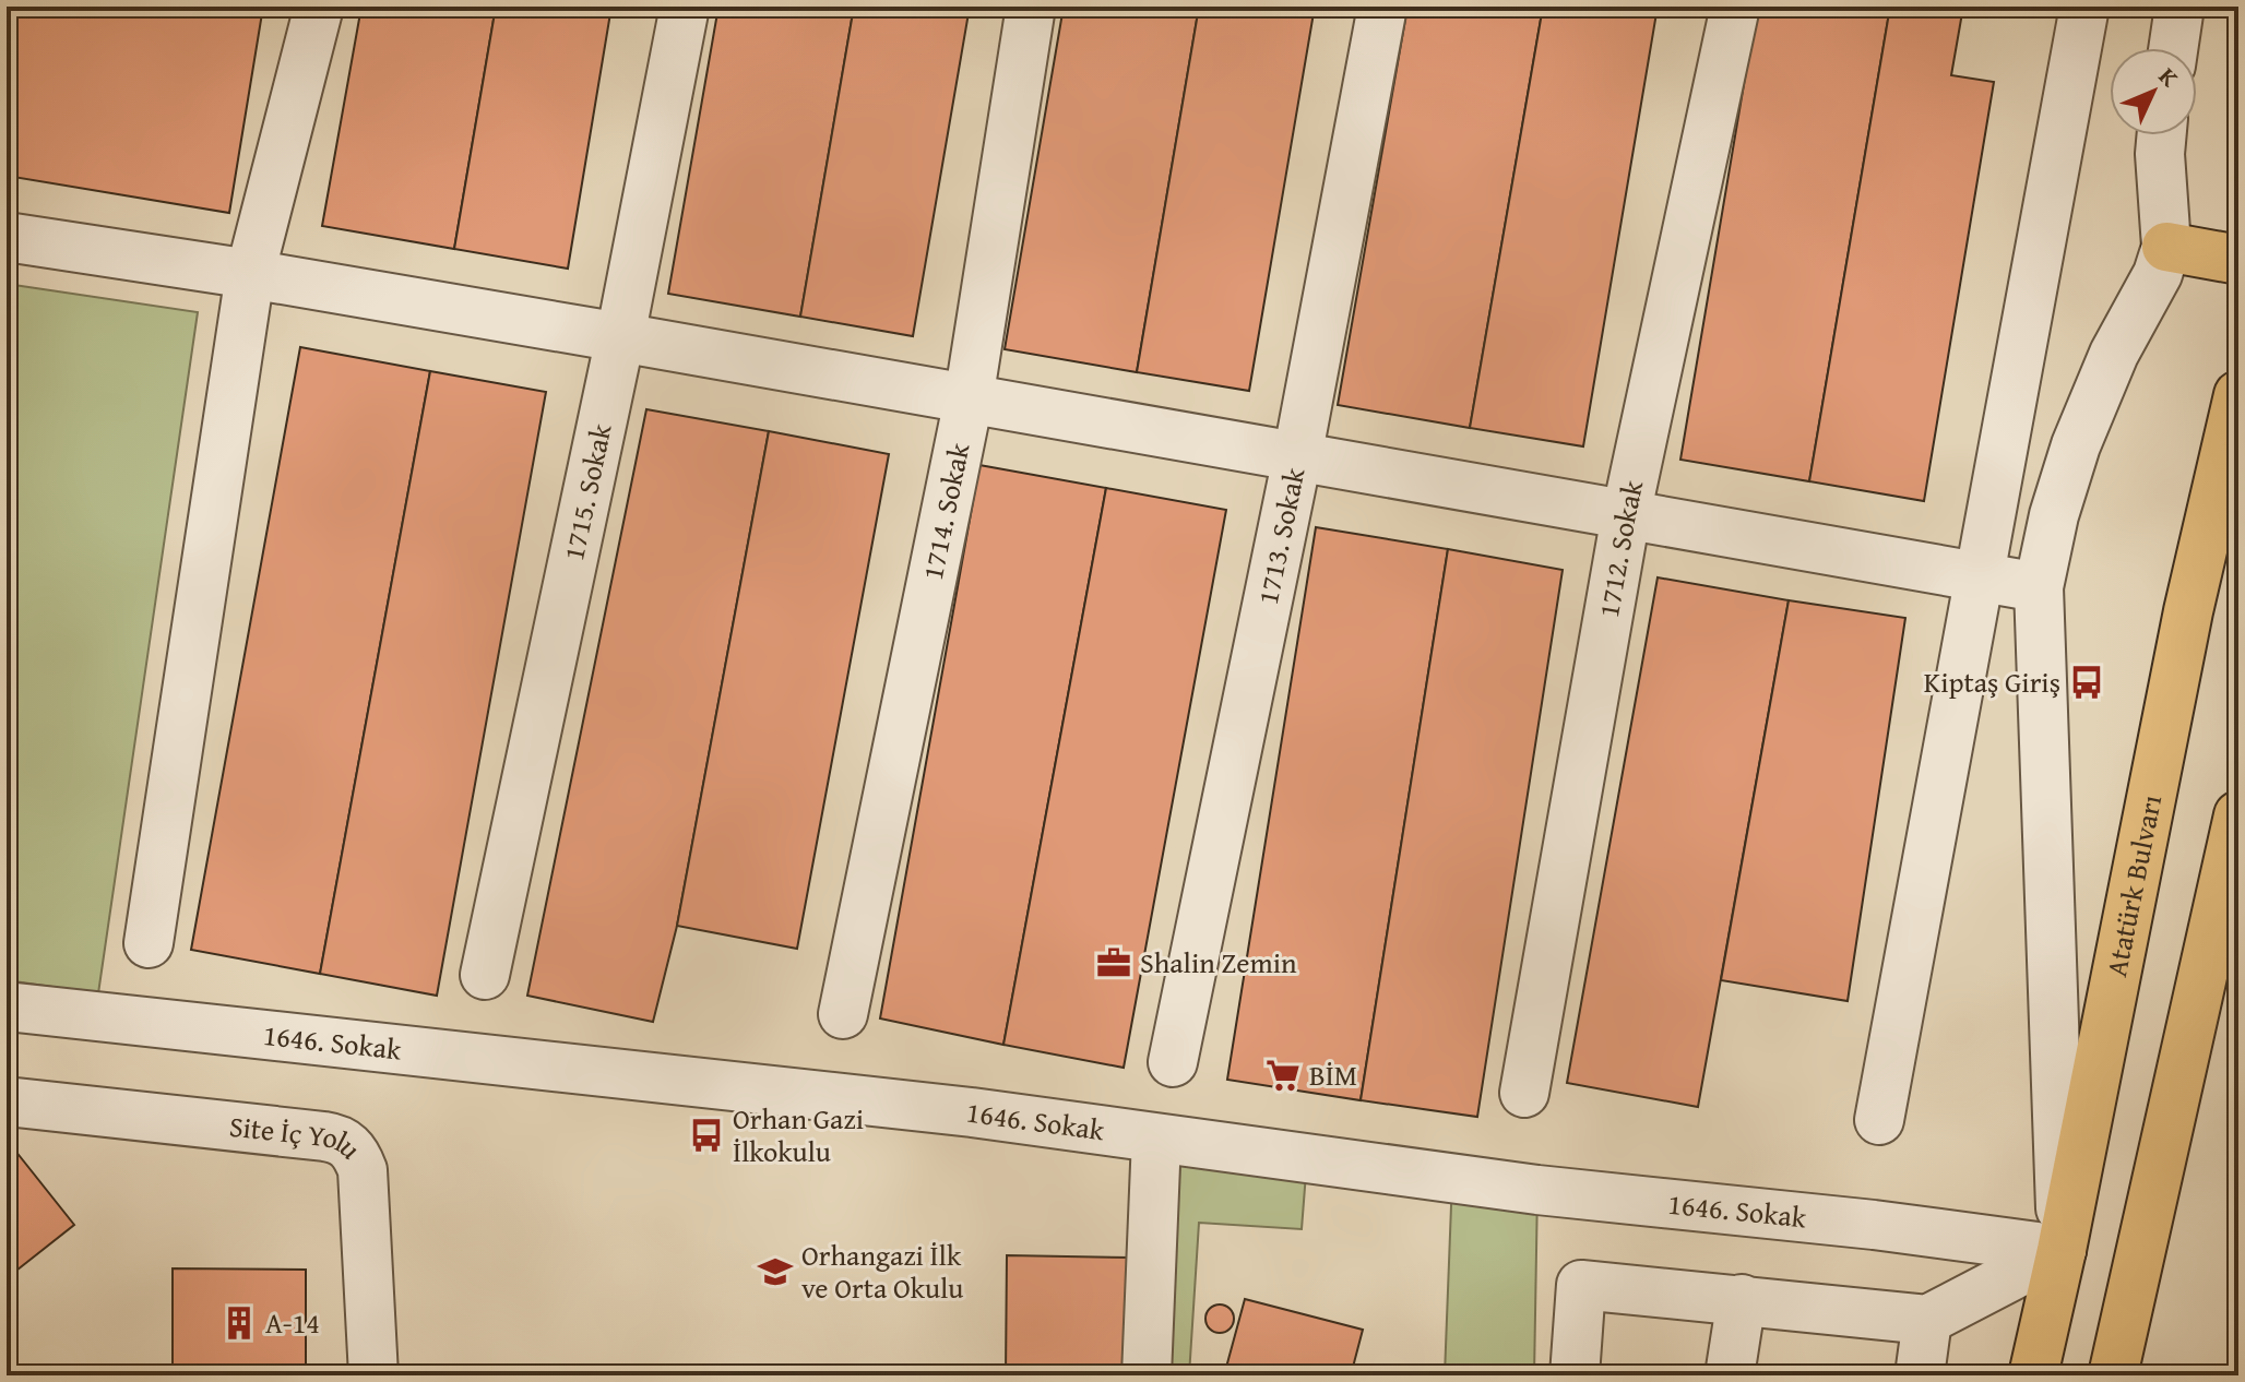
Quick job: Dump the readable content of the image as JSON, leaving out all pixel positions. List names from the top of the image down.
{
  "streets": {
    "main road": ["Atatürk Bulvarı"],
    "street": [
      "1715. Sokak",
      "1714. Sokak",
      "1713. Sokak",
      "1712. Sokak",
      "1646. Sokak",
      "Site İç Yolu"
    ]
  },
  "crossings": [
    ["Atatürk Bulvarı", "1646. Sokak"]
  ],
  "places": {
    "bus stop": ["Kiptaş Giriş", "Orhan Gazi İlkokulu"],
    "office": ["Shalin Zemin"],
    "supermarket": ["BİM"],
    "school or university": ["Orhangazi İlk ve Orta Okulu"],
    "building": ["A-14"]
  },
  "north": "top right"
}
